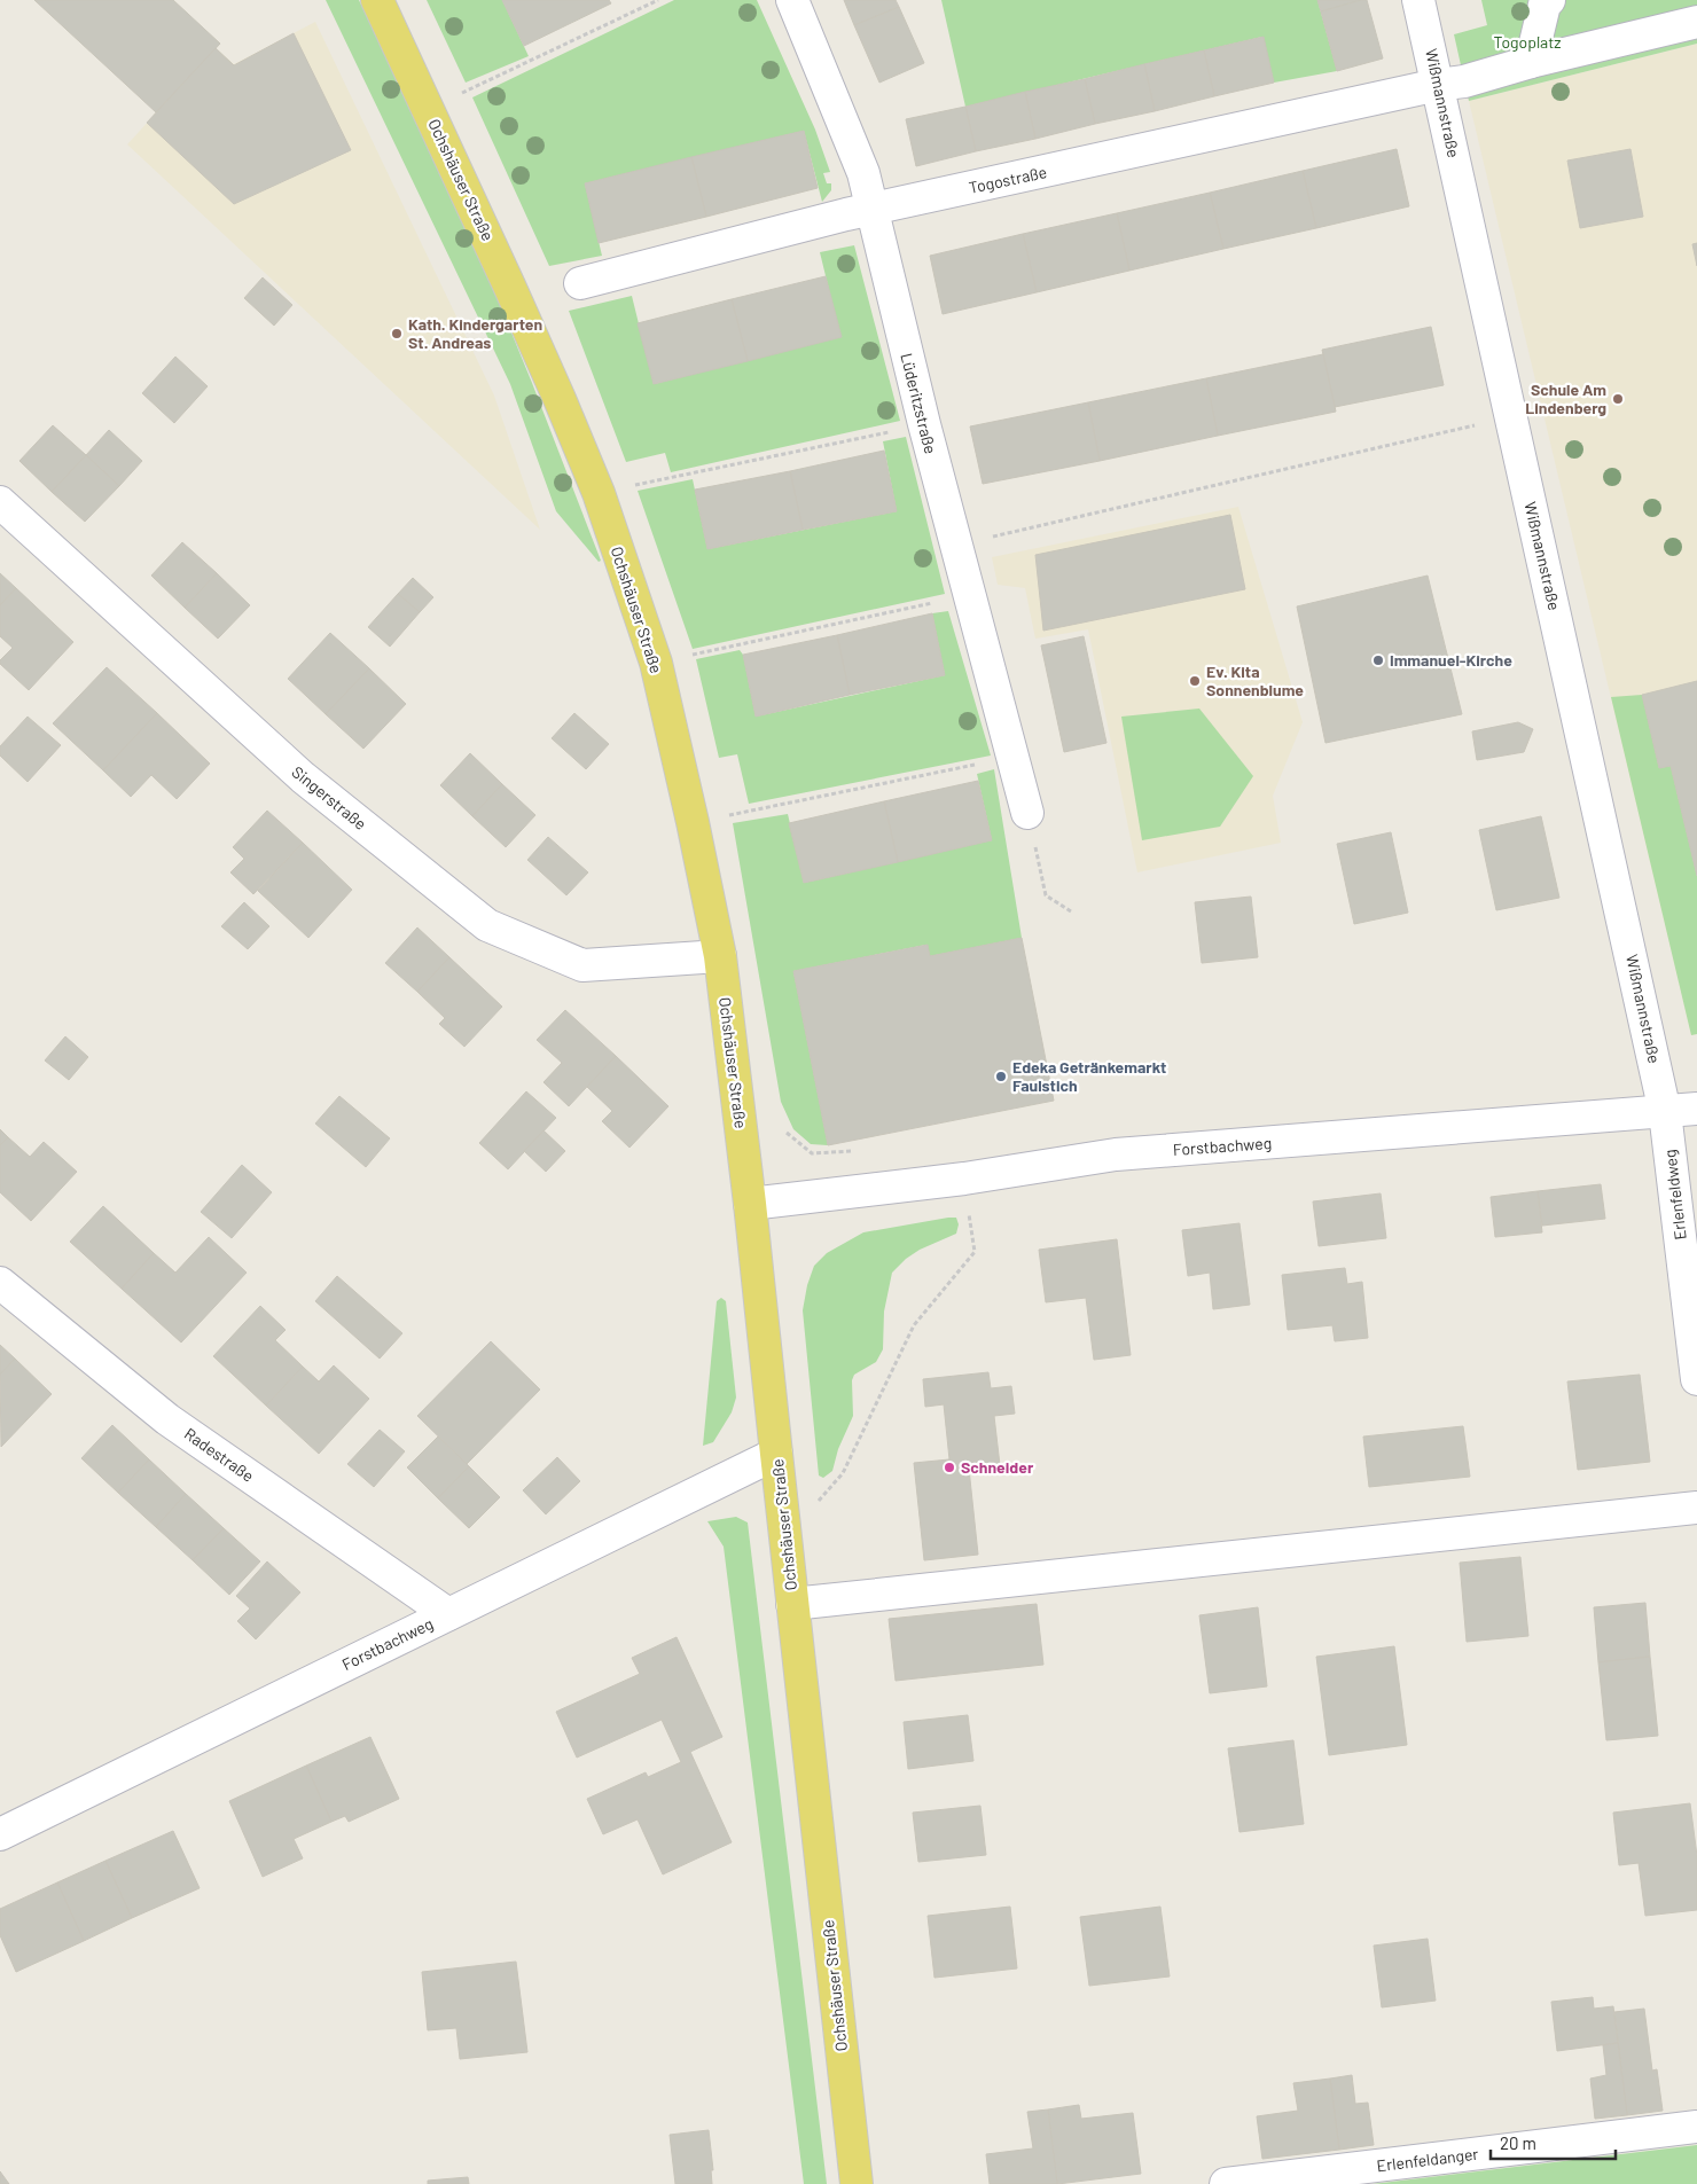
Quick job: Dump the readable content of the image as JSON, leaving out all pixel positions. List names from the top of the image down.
{
  "streets": {
    "main road": ["Ochshäuser Straße"],
    "street": [
      "Wißmannstraße",
      "Togostraße",
      "Lüderitzstraße",
      "Singerstraße",
      "Forstbachweg",
      "Erlenfeldweg",
      "Radestraße",
      "Erlenfeldanger"
    ]
  },
  "crossings": [
    ["Wißmannstraße", "Togostraße"],
    ["Wißmannstraße", "Forstbachweg"],
    ["Wißmannstraße", "Erlenfeldweg"],
    ["Ochshäuser Straße", "Singerstraße"],
    ["Ochshäuser Straße", "Forstbachweg"],
    ["Togostraße", "Lüderitzstraße"],
    ["Forstbachweg", "Erlenfeldweg"],
    ["Forstbachweg", "Radestraße"]
  ],
  "parks": ["Togoplatz"],
  "places": [
    "Kath. Kindergarten St. Andreas",
    "Schule Am Lindenberg",
    "Immanuel-Kirche",
    "Ev. Kita Sonnenblume",
    "Edeka Getränkemarkt Faulstich",
    "Schneider"
  ],
  "scale_bar": "20 m"
}
